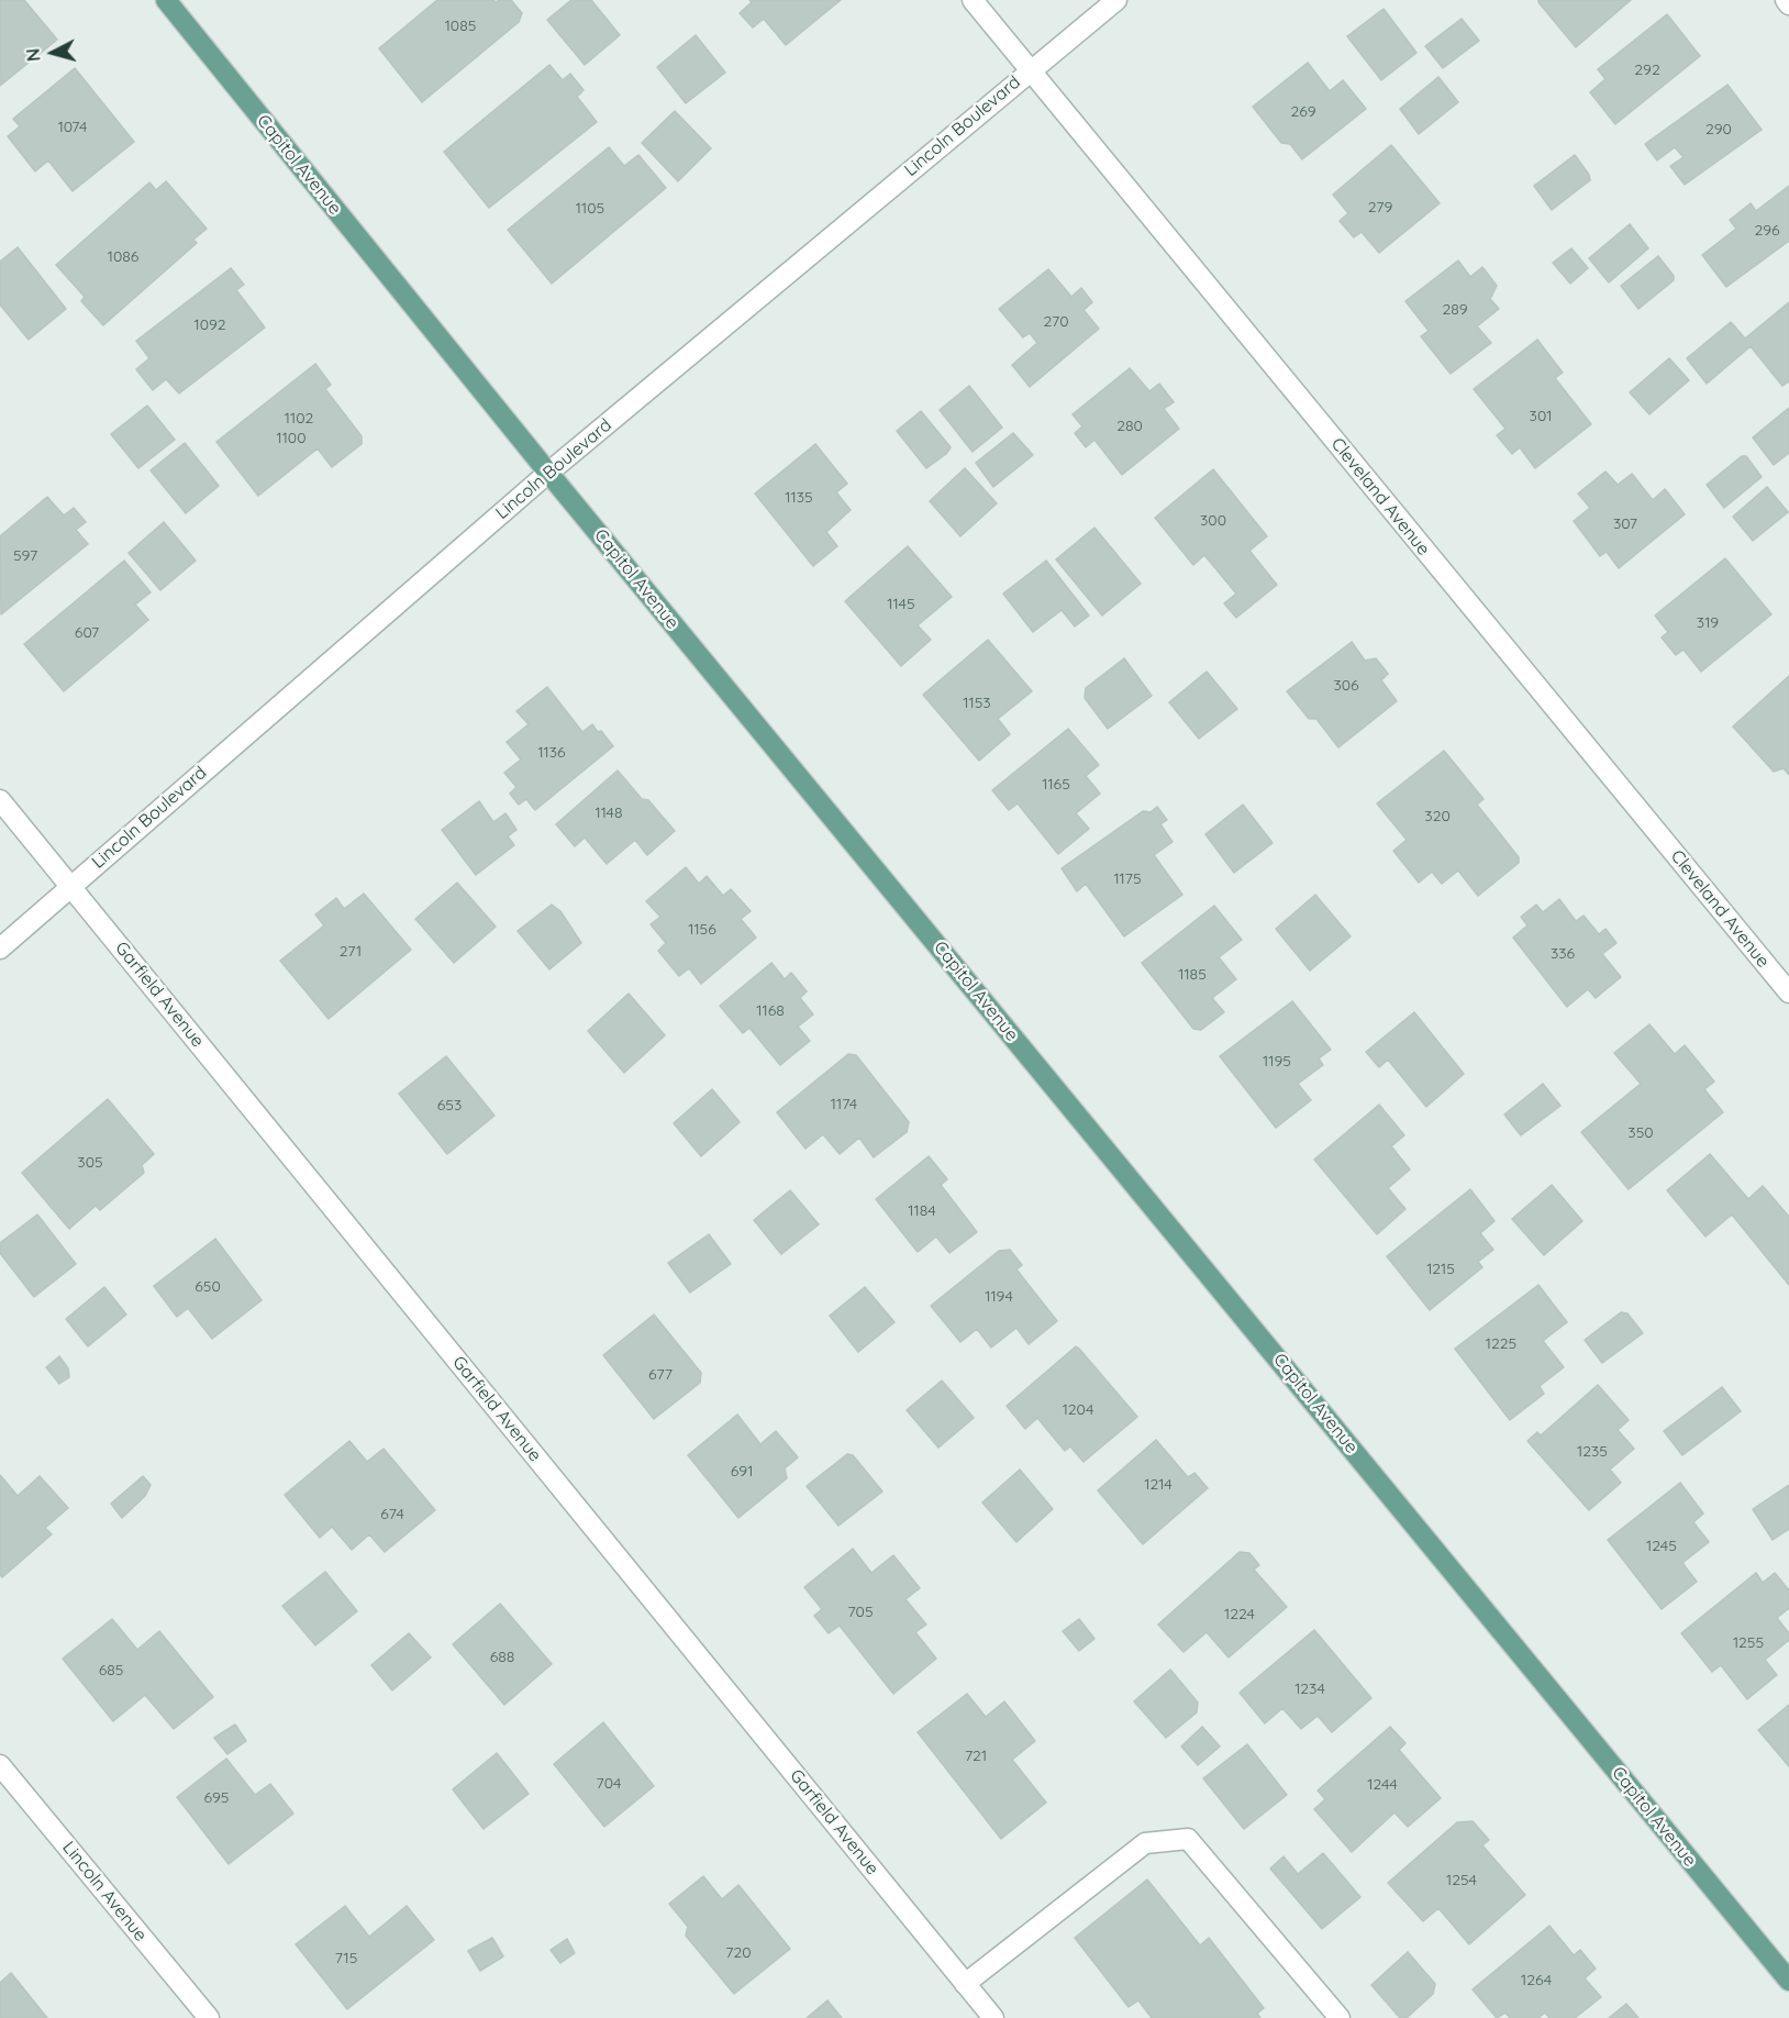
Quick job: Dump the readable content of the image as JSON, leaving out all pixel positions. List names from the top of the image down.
{
  "streets": {
    "main road": ["Capitol Avenue"],
    "street": [
      "Lincoln Boulevard",
      "Cleveland Avenue",
      "Garfield Avenue",
      "Lincoln Avenue"
    ]
  },
  "crossings": [
    ["Lincoln Boulevard", "Capitol Avenue"],
    ["Lincoln Boulevard", "Cleveland Avenue"],
    ["Lincoln Boulevard", "Garfield Avenue"]
  ],
  "house_numbers": [
    "1085",
    "292",
    "269",
    "1074",
    "290",
    "279",
    "1105",
    "296",
    "1086",
    "289",
    "270",
    "1092",
    "301",
    "1102",
    "280",
    "1100",
    "1135",
    "300",
    "307",
    "597",
    "1145",
    "319",
    "607",
    "306",
    "1153",
    "1136",
    "1165",
    "1148",
    "320",
    "1175",
    "1156",
    "271",
    "336",
    "1185",
    "1168",
    "1195",
    "1174",
    "653",
    "350",
    "305",
    "1184",
    "1215",
    "650",
    "1194",
    "1225",
    "677",
    "1204",
    "1235",
    "691",
    "1214",
    "674",
    "1245",
    "705",
    "1224",
    "1255",
    "688",
    "685",
    "1234",
    "721",
    "704",
    "1244",
    "695",
    "1254",
    "720",
    "715",
    "1264"
  ],
  "north": "left"
}
